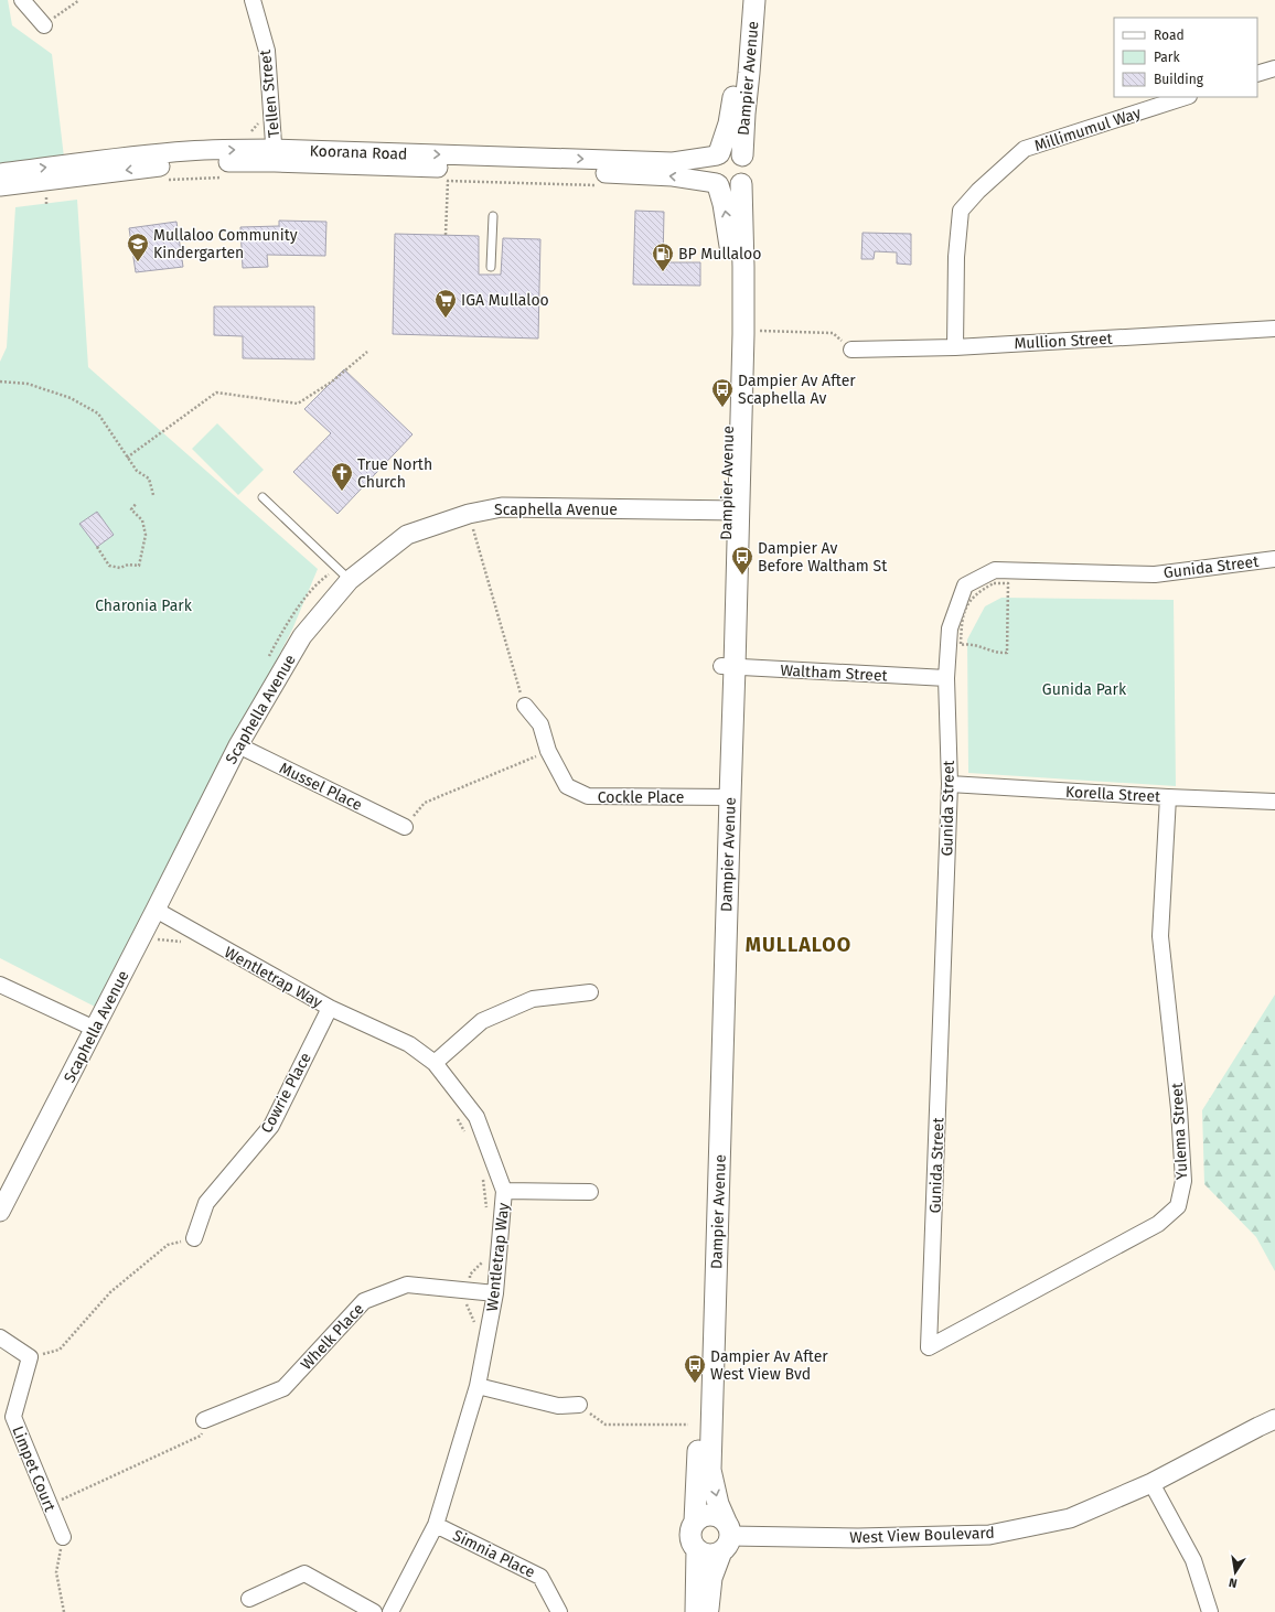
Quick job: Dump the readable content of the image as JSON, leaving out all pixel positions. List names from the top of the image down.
{
  "streets": {
    "main road": ["Dampier Avenue"],
    "street": [
      "Tellen Street",
      "Millimumul Way",
      "Koorana Road",
      "Mullion Street",
      "Scaphella Avenue",
      "Gunida Street",
      "Waltham Street",
      "Mussel Place",
      "Korella Street",
      "Cockle Place",
      "Wentletrap Way",
      "Cowrie Place",
      "Yulema Street",
      "Whelk Place",
      "Limpet Court",
      "West View Boulevard",
      "Simnia Place"
    ]
  },
  "crossings": [
    ["Dampier Avenue", "Koorana Road"],
    ["Dampier Avenue", "Scaphella Avenue"],
    ["Dampier Avenue", "Waltham Street"],
    ["Dampier Avenue", "Cockle Place"],
    ["Dampier Avenue", "West View Boulevard"],
    ["Tellen Street", "Koorana Road"],
    ["Millimumul Way", "Mullion Street"],
    ["Scaphella Avenue", "Mussel Place"],
    ["Scaphella Avenue", "Wentletrap Way"],
    ["Gunida Street", "Waltham Street"],
    ["Gunida Street", "Korella Street"],
    ["Gunida Street", "Yulema Street"],
    ["Korella Street", "Yulema Street"],
    ["Wentletrap Way", "Cowrie Place"],
    ["Wentletrap Way", "Whelk Place"],
    ["Wentletrap Way", "Simnia Place"]
  ],
  "districts": ["MULLALOO"],
  "parks": ["Charonia Park", "Gunida Park"],
  "places": {
    "school or university": ["Mullaloo Community Kindergarten"],
    "fuel station": ["BP Mullaloo"],
    "supermarket": ["IGA Mullaloo"],
    "bus stop": ["Dampier Av After Scaphella Av", "Dampier Av Before Waltham St", "Dampier Av After West View Bvd"],
    "church": ["True North Church"]
  },
  "legend": ["Road", "Park", "Building"],
  "north": "bottom"
}
